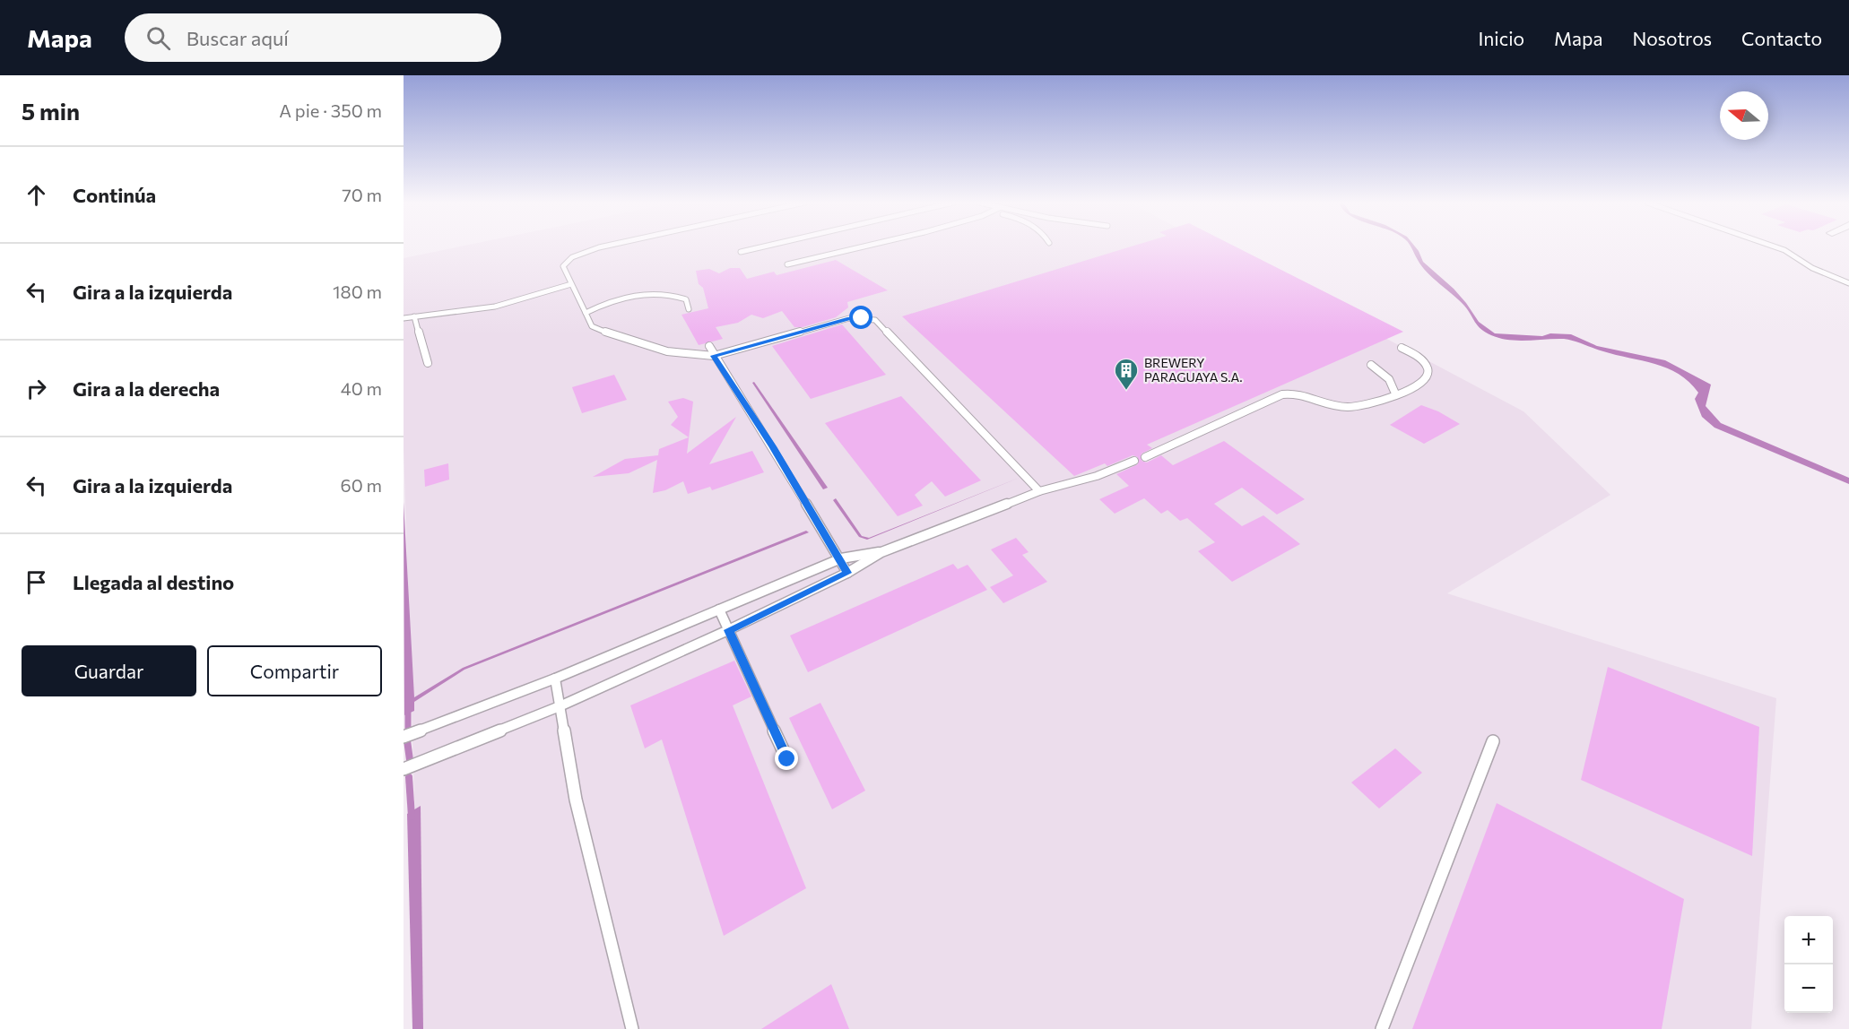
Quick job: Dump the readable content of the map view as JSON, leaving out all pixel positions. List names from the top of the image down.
{
  "places": {
    "building": ["BREWERY PARAGUAYA S.A."]
  },
  "north": "left",
  "page": {
    "header": "Mapa",
    "search": "Buscar aquí",
    "nav": [
      "Inicio",
      "Mapa",
      "Nosotros",
      "Contacto"
    ],
    "heading": ["5 min", "A pie · 350 m"],
    "list": [
      ["Continúa", "70 m"],
      ["Gira a la izquierda", "180 m"],
      ["Gira a la derecha", "40 m"],
      ["Gira a la izquierda", "60 m"],
      "Llegada al destino"
    ],
    "buttons": ["Guardar", "Compartir"],
    "map_buttons": ["+", "−"]
  }
}
